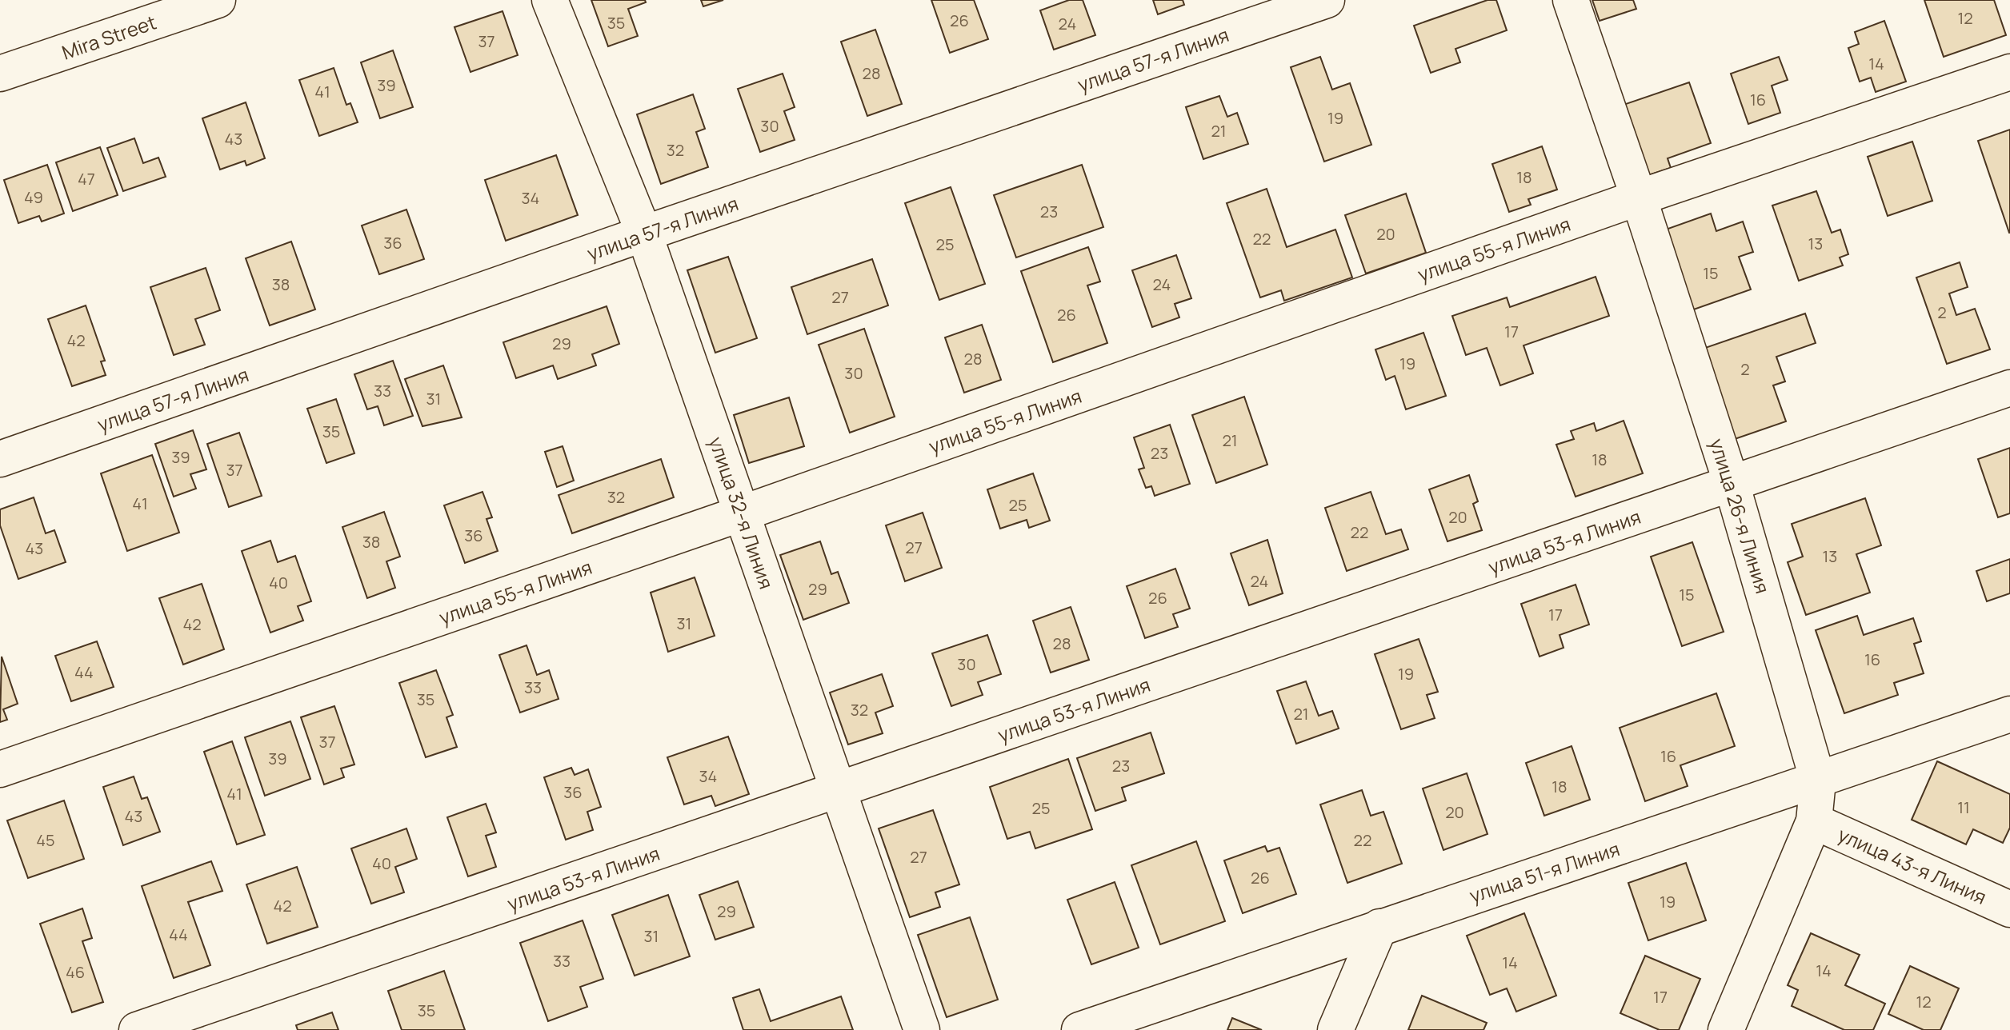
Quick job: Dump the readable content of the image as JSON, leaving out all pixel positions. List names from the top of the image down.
{
  "streets": {
    "street": [
      "Mira Street",
      "улица 57-я Линия",
      "улица 55-я Линия",
      "улица 32-я Линия",
      "улица 26-я Линия",
      "улица 53-я Линия",
      "улица 43-я Линия",
      "улица 51-я Линия"
    ]
  },
  "crossings": [
    ["улица 57-я Линия", "улица 32-я Линия"],
    ["улица 55-я Линия", "улица 32-я Линия"],
    ["улица 55-я Линия", "улица 26-я Линия"],
    ["улица 32-я Линия", "улица 53-я Линия"],
    ["улица 26-я Линия", "улица 53-я Линия"],
    ["улица 26-я Линия", "улица 43-я Линия"],
    ["улица 26-я Линия", "улица 51-я Линия"]
  ],
  "house_numbers": [
    "12",
    "26",
    "35",
    "24",
    "37",
    "14",
    "28",
    "39",
    "41",
    "16",
    "19",
    "30",
    "21",
    "43",
    "32",
    "18",
    "47",
    "49",
    "34",
    "23",
    "20",
    "22",
    "36",
    "13",
    "25",
    "15",
    "38",
    "24",
    "27",
    "2",
    "26",
    "17",
    "42",
    "29",
    "28",
    "19",
    "2",
    "30",
    "33",
    "31",
    "35",
    "21",
    "23",
    "39",
    "18",
    "37",
    "32",
    "41",
    "25",
    "20",
    "22",
    "36",
    "38",
    "27",
    "43",
    "13",
    "24",
    "40",
    "29",
    "15",
    "26",
    "17",
    "31",
    "42",
    "28",
    "16",
    "30",
    "44",
    "19",
    "33",
    "35",
    "32",
    "21",
    "37",
    "16",
    "39",
    "23",
    "34",
    "18",
    "36",
    "41",
    "11",
    "25",
    "20",
    "43",
    "45",
    "22",
    "27",
    "40",
    "26",
    "19",
    "42",
    "29",
    "44",
    "31",
    "33",
    "14",
    "14",
    "46",
    "17",
    "12",
    "35"
  ]
}
